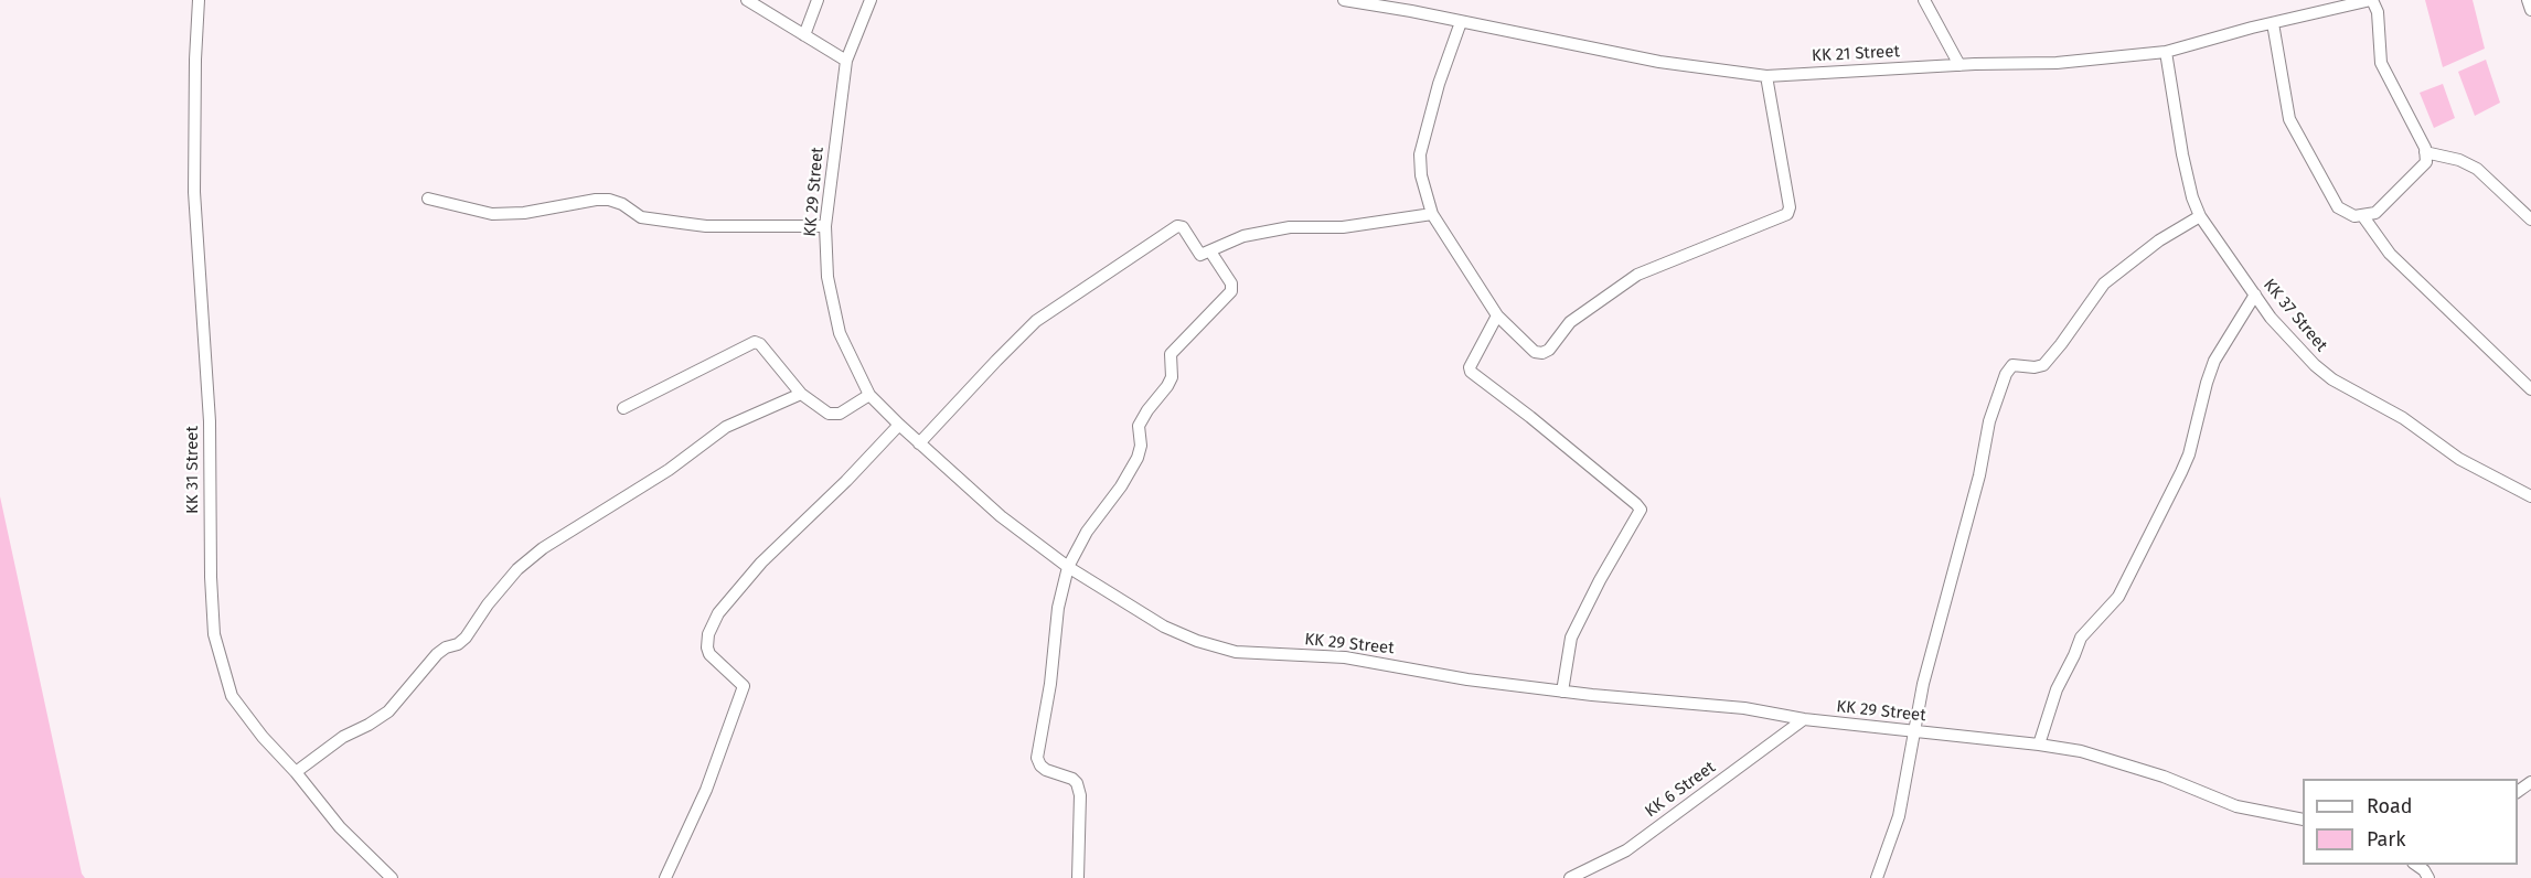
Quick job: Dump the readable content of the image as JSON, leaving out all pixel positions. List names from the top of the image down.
{
  "streets": {
    "street": [
      "KK 21 Street",
      "KK 29 Street",
      "KK 37 Street",
      "KK 31 Street",
      "KK 6 Street"
    ]
  },
  "crossings": [
    ["KK 21 Street", "KK 37 Street"],
    ["KK 29 Street", "KK 6 Street"]
  ],
  "legend": ["Road", "Park"]
}
